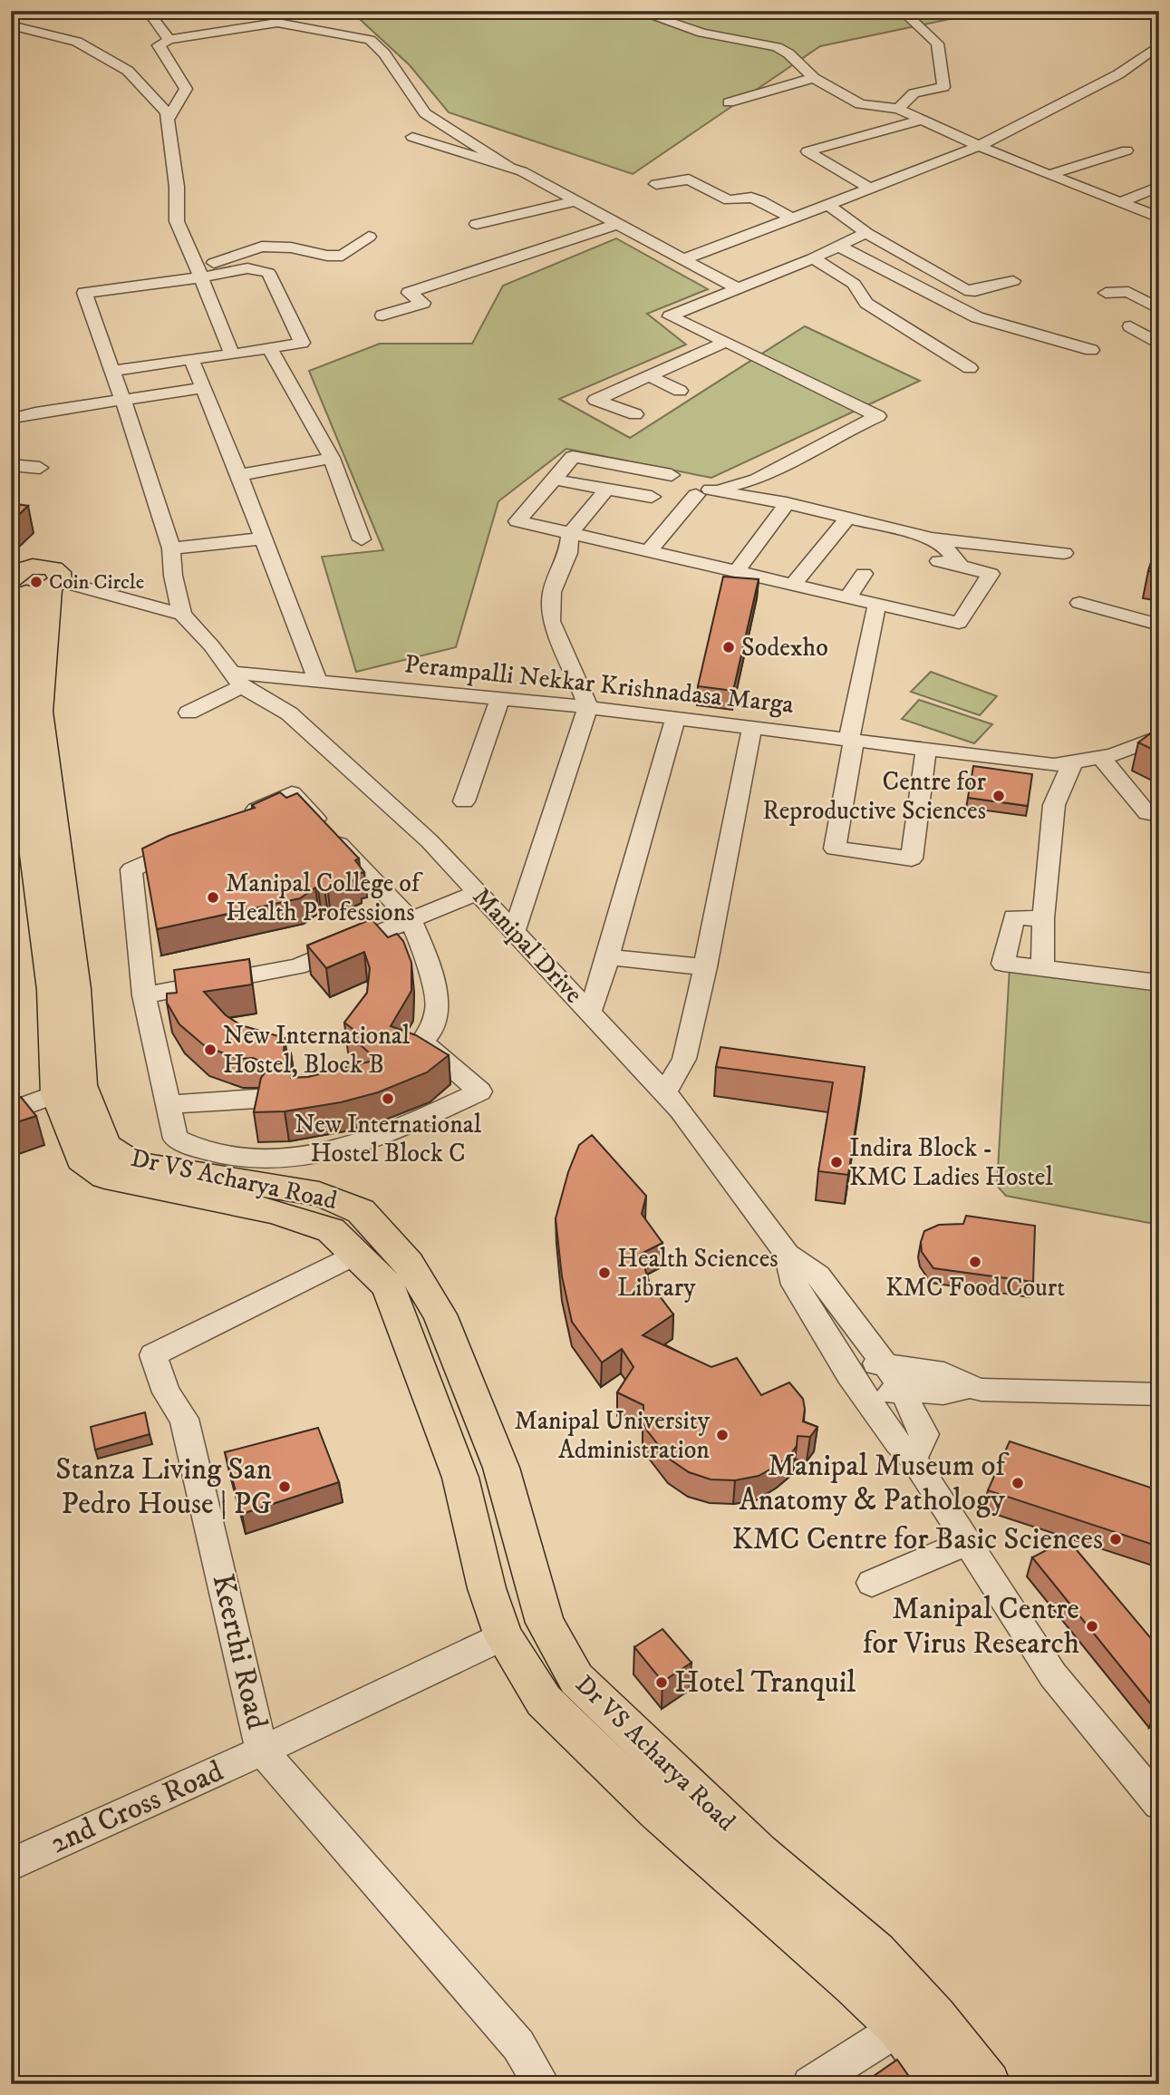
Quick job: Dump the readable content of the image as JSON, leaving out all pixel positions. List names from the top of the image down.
{
  "streets": {
    "main road": ["Dr VS Acharya Road"],
    "street": [
      "Perampalli Nekkar Krishnadasa Marga",
      "Manipal Drive",
      "Keerthi Road",
      "2nd Cross Road"
    ]
  },
  "crossings": [
    ["Perampalli Nekkar Krishnadasa Marga", "Manipal Drive"],
    ["Dr VS Acharya Road", "Keerthi Road"],
    ["Dr VS Acharya Road", "2nd Cross Road"],
    ["Keerthi Road", "2nd Cross Road"]
  ],
  "places": [
    "Coin Circle",
    "Sodexho",
    "Centre for Reproductive Sciences",
    "Manipal College of Health Professions",
    "New International Hostel, Block B",
    "New International Hostel Block C",
    "Indira Block - KMC Ladies Hostel",
    "KMC Food Court",
    "Health Sciences Library",
    "Manipal University Administration",
    "Manipal Museum of Anatomy & Pathology",
    "Stanza Living San Pedro House | PG",
    "KMC Centre for Basic Sciences",
    "Manipal Centre for Virus Research",
    "Hotel Tranquil"
  ]
}
